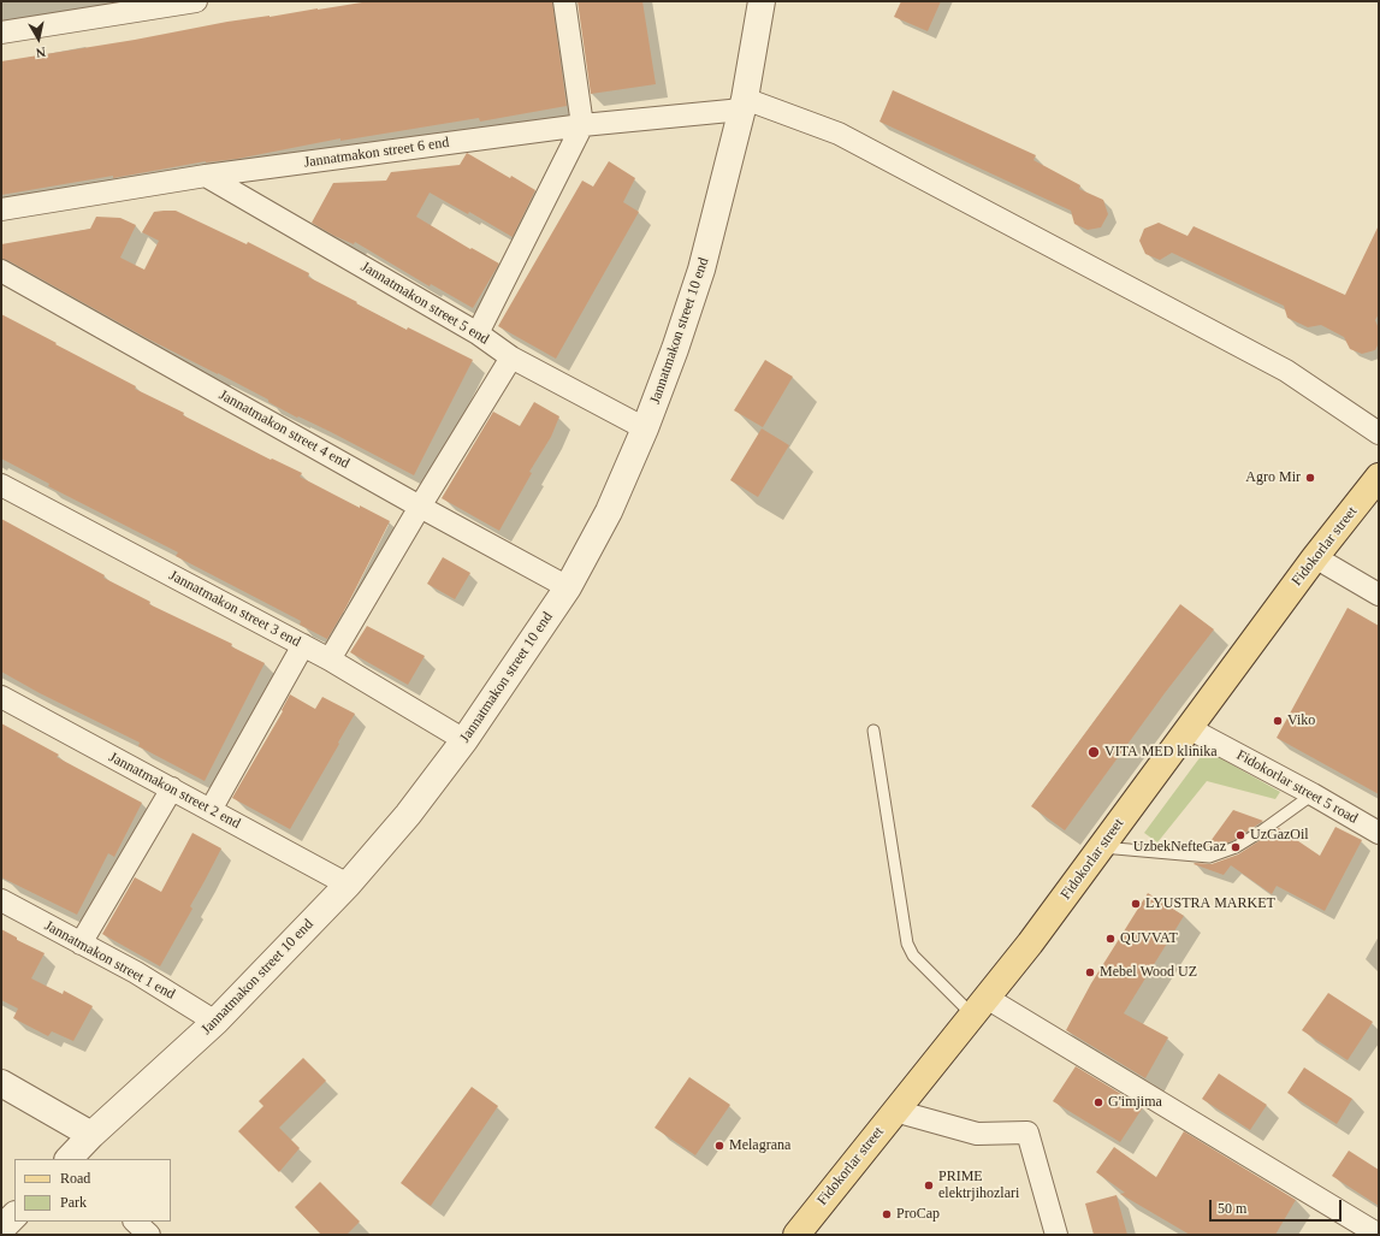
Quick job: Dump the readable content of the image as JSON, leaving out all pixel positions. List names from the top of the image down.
{
  "streets": {
    "main road": ["Fidokorlar street"],
    "street": [
      "Jannatmakon street 6 end",
      "Jannatmakon street 5 end",
      "Jannatmakon street 10 end",
      "Jannatmakon street 4 end",
      "Jannatmakon street 3 end",
      "Fidokorlar street 5 road",
      "Jannatmakon street 2 end",
      "Jannatmakon street 1 end"
    ]
  },
  "crossings": [
    ["Jannatmakon street 6 end", "Jannatmakon street 5 end"],
    ["Jannatmakon street 6 end", "Jannatmakon street 10 end"],
    ["Jannatmakon street 5 end", "Jannatmakon street 10 end"],
    ["Jannatmakon street 10 end", "Jannatmakon street 4 end"],
    ["Jannatmakon street 10 end", "Jannatmakon street 3 end"],
    ["Jannatmakon street 10 end", "Jannatmakon street 2 end"],
    ["Jannatmakon street 10 end", "Jannatmakon street 1 end"],
    ["Fidokorlar street", "Fidokorlar street 5 road"]
  ],
  "places": [
    "Agro Mir",
    "Viko",
    "VITA MED klinika",
    "UzGazOil",
    "UzbekNefteGaz",
    "LYUSTRA MARKET",
    "QUVVAT",
    "Mebel Wood UZ",
    "G'imjima",
    "Melagrana",
    "PRIME elektrjihozlari",
    "ProCap"
  ],
  "legend": ["Road", "Park"],
  "scale_bar": "50 m",
  "north": "bottom"
}
